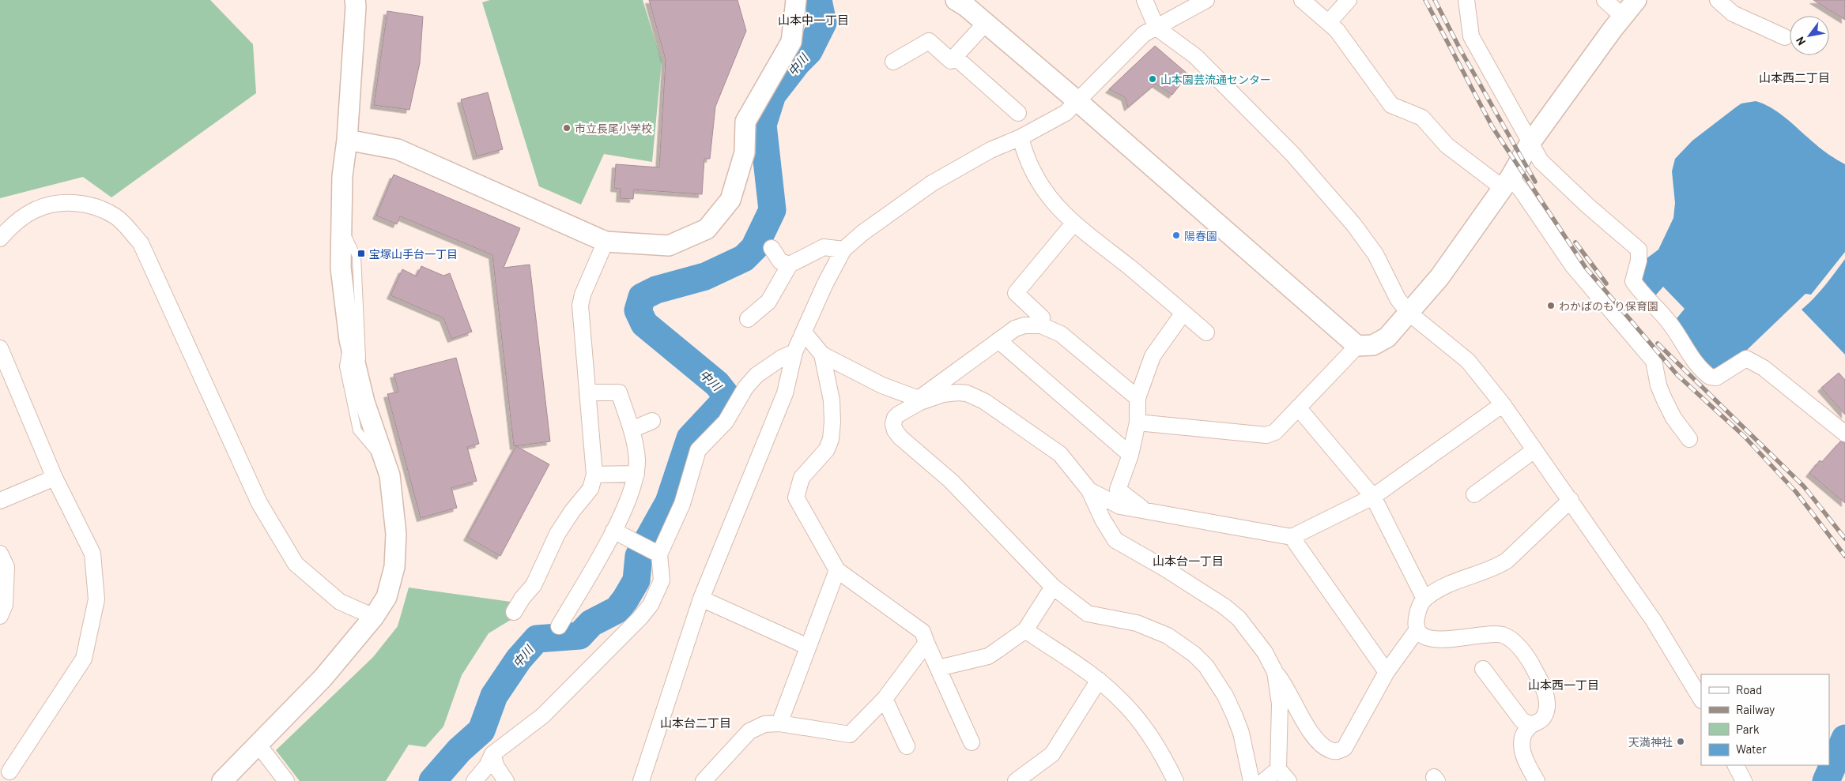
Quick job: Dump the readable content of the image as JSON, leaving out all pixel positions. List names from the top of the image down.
{
  "districts": [
    "山本中一丁目",
    "山本西二丁目",
    "山本台一丁目",
    "山本西一丁目",
    "山本台二丁目"
  ],
  "water": ["中川"],
  "places": {
    "other": [
      "山本園芸流通センター",
      "市立長尾小学校",
      "陽春園",
      "わかばのもり保育園",
      "天満神社"
    ],
    "transit": ["宝塚山手台一丁目"]
  },
  "legend": [
    "Road",
    "Railway",
    "Park",
    "Water"
  ],
  "north": "bottom left"
}
